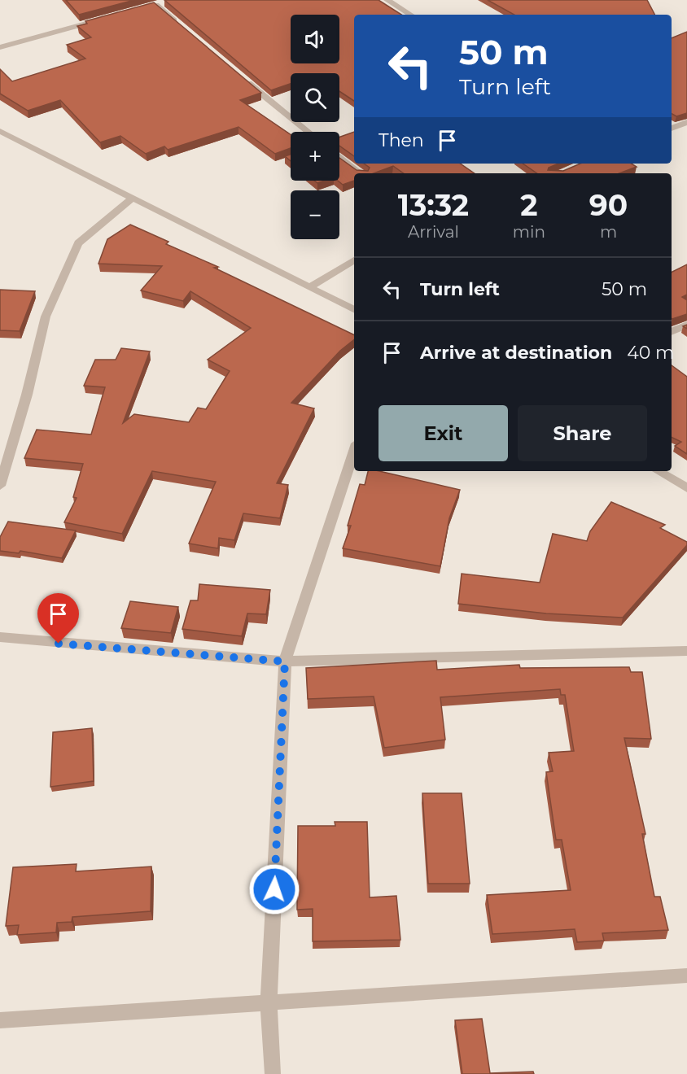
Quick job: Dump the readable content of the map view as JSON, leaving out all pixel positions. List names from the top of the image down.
{
  "page": {
    "map_buttons": ["+", "−"],
    "turn": ["50 m", "Turn left"],
    "then": "Then",
    "eta": [
      "13:32",
      "Arrival",
      "2",
      "min",
      "90",
      "m"
    ],
    "list": [
      {
        "name": "Turn left",
        "value": "50 m"
      },
      {
        "name": "Arrive at destination",
        "value": "40 m"
      }
    ],
    "buttons": ["Exit", "Share"]
  }
}
